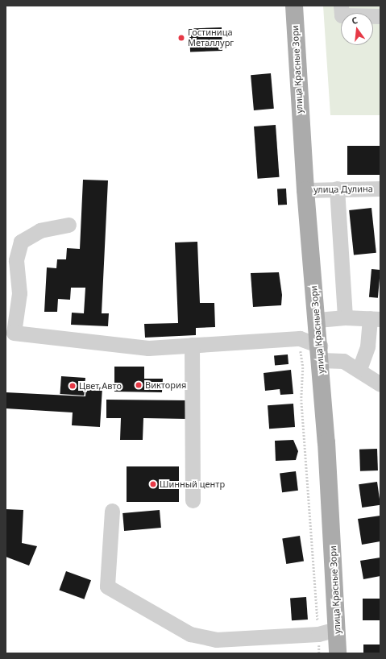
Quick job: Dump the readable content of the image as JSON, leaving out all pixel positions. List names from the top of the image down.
{
  "streets": {
    "main road": ["улица Красные Зори"],
    "street": ["улица Дулина"]
  },
  "crossings": [
    ["улица Красные Зори", "улица Дулина"]
  ],
  "places": [
    "Гостиница Металлург",
    "Виктория",
    "Цвет Авто",
    "Шинный центр"
  ],
  "north": "top"
}
